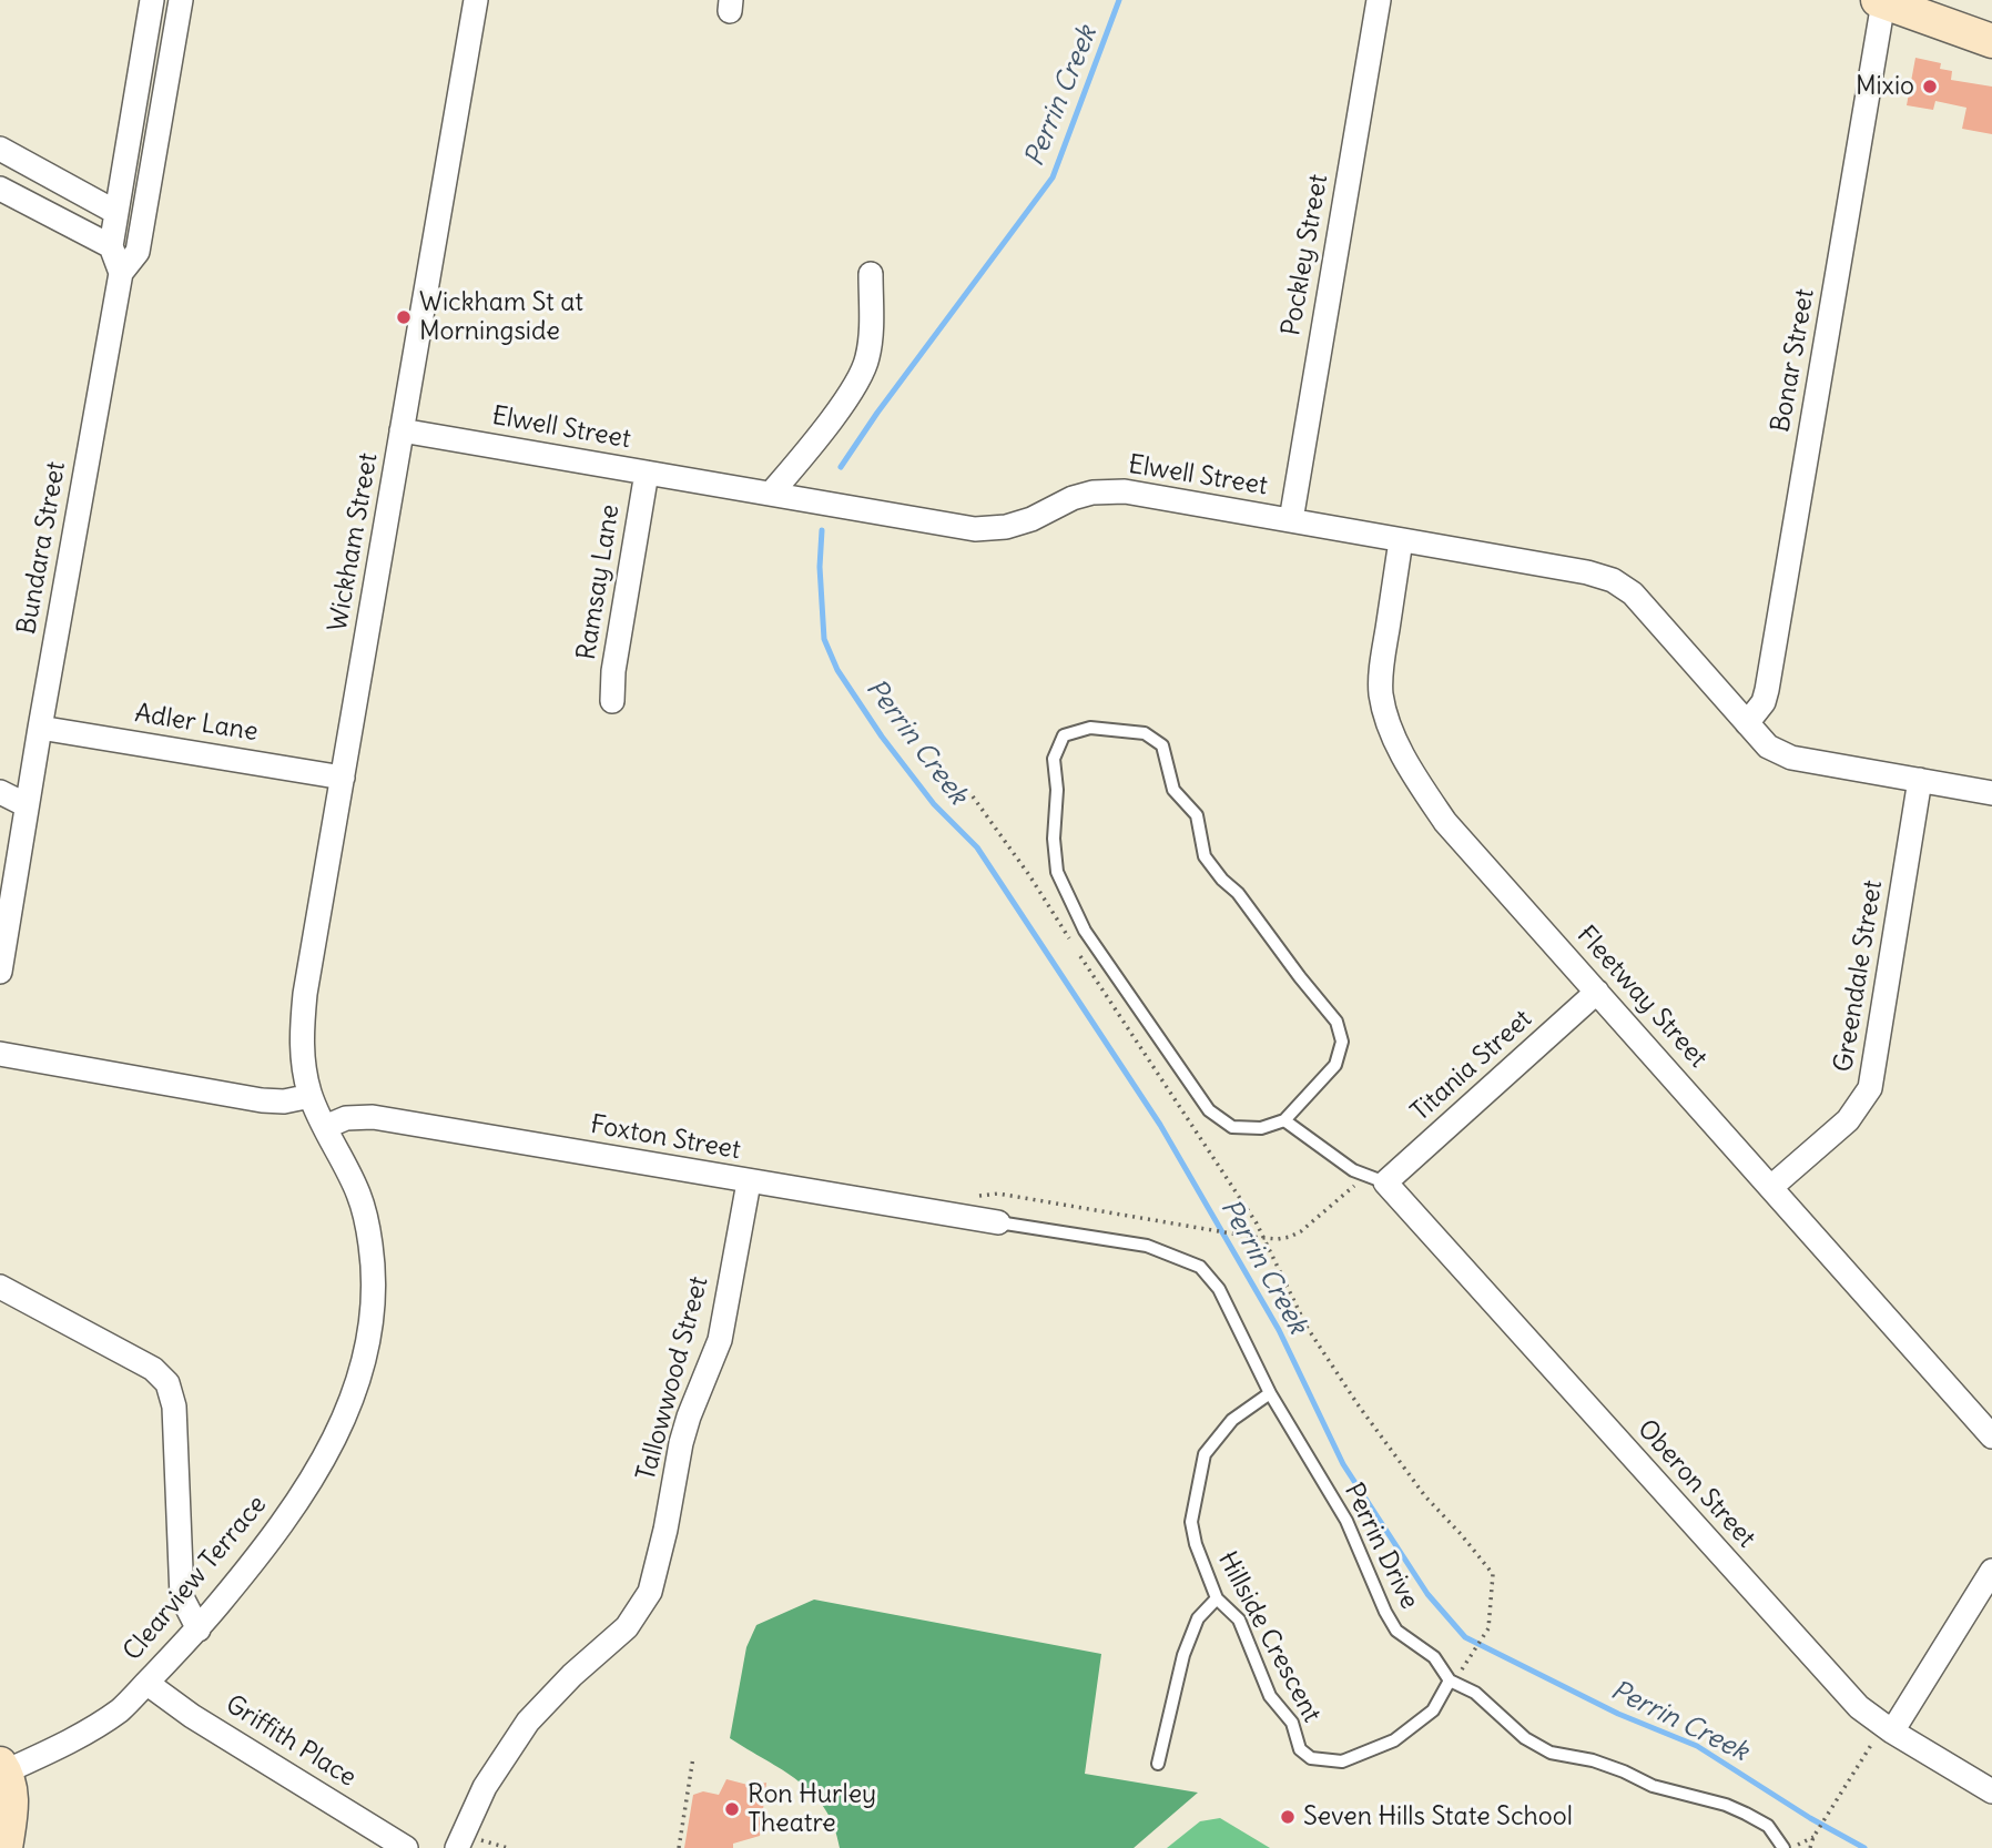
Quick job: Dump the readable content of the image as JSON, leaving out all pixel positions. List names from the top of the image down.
{
  "streets": {
    "street": [
      "Pockley Street",
      "Bonar Street",
      "Elwell Street",
      "Wickham Street",
      "Bundara Street",
      "Ramsay Lane",
      "Adler Lane",
      "Greendale Street",
      "Fleetway Street",
      "Titania Street",
      "Foxton Street",
      "Tallowwood Street",
      "Oberon Street",
      "Clearview Terrace",
      "Griffith Place"
    ],
    "lane": ["Perrin Drive", "Hillside Crescent"]
  },
  "crossings": [
    ["Pockley Street", "Elwell Street"],
    ["Bonar Street", "Elwell Street"],
    ["Elwell Street", "Wickham Street"],
    ["Elwell Street", "Ramsay Lane"],
    ["Elwell Street", "Greendale Street"],
    ["Elwell Street", "Fleetway Street"],
    ["Wickham Street", "Adler Lane"],
    ["Wickham Street", "Clearview Terrace"],
    ["Bundara Street", "Adler Lane"],
    ["Greendale Street", "Fleetway Street"],
    ["Fleetway Street", "Titania Street"],
    ["Titania Street", "Oberon Street"],
    ["Foxton Street", "Tallowwood Street"],
    ["Foxton Street", "Perrin Drive"],
    ["Foxton Street", "Clearview Terrace"],
    ["Perrin Drive", "Hillside Crescent"],
    ["Clearview Terrace", "Griffith Place"]
  ],
  "water": ["Perrin Creek"],
  "places": [
    "Mixio",
    "Wickham St at Morningside",
    "Ron Hurley Theatre",
    "Seven Hills State School"
  ]
}
